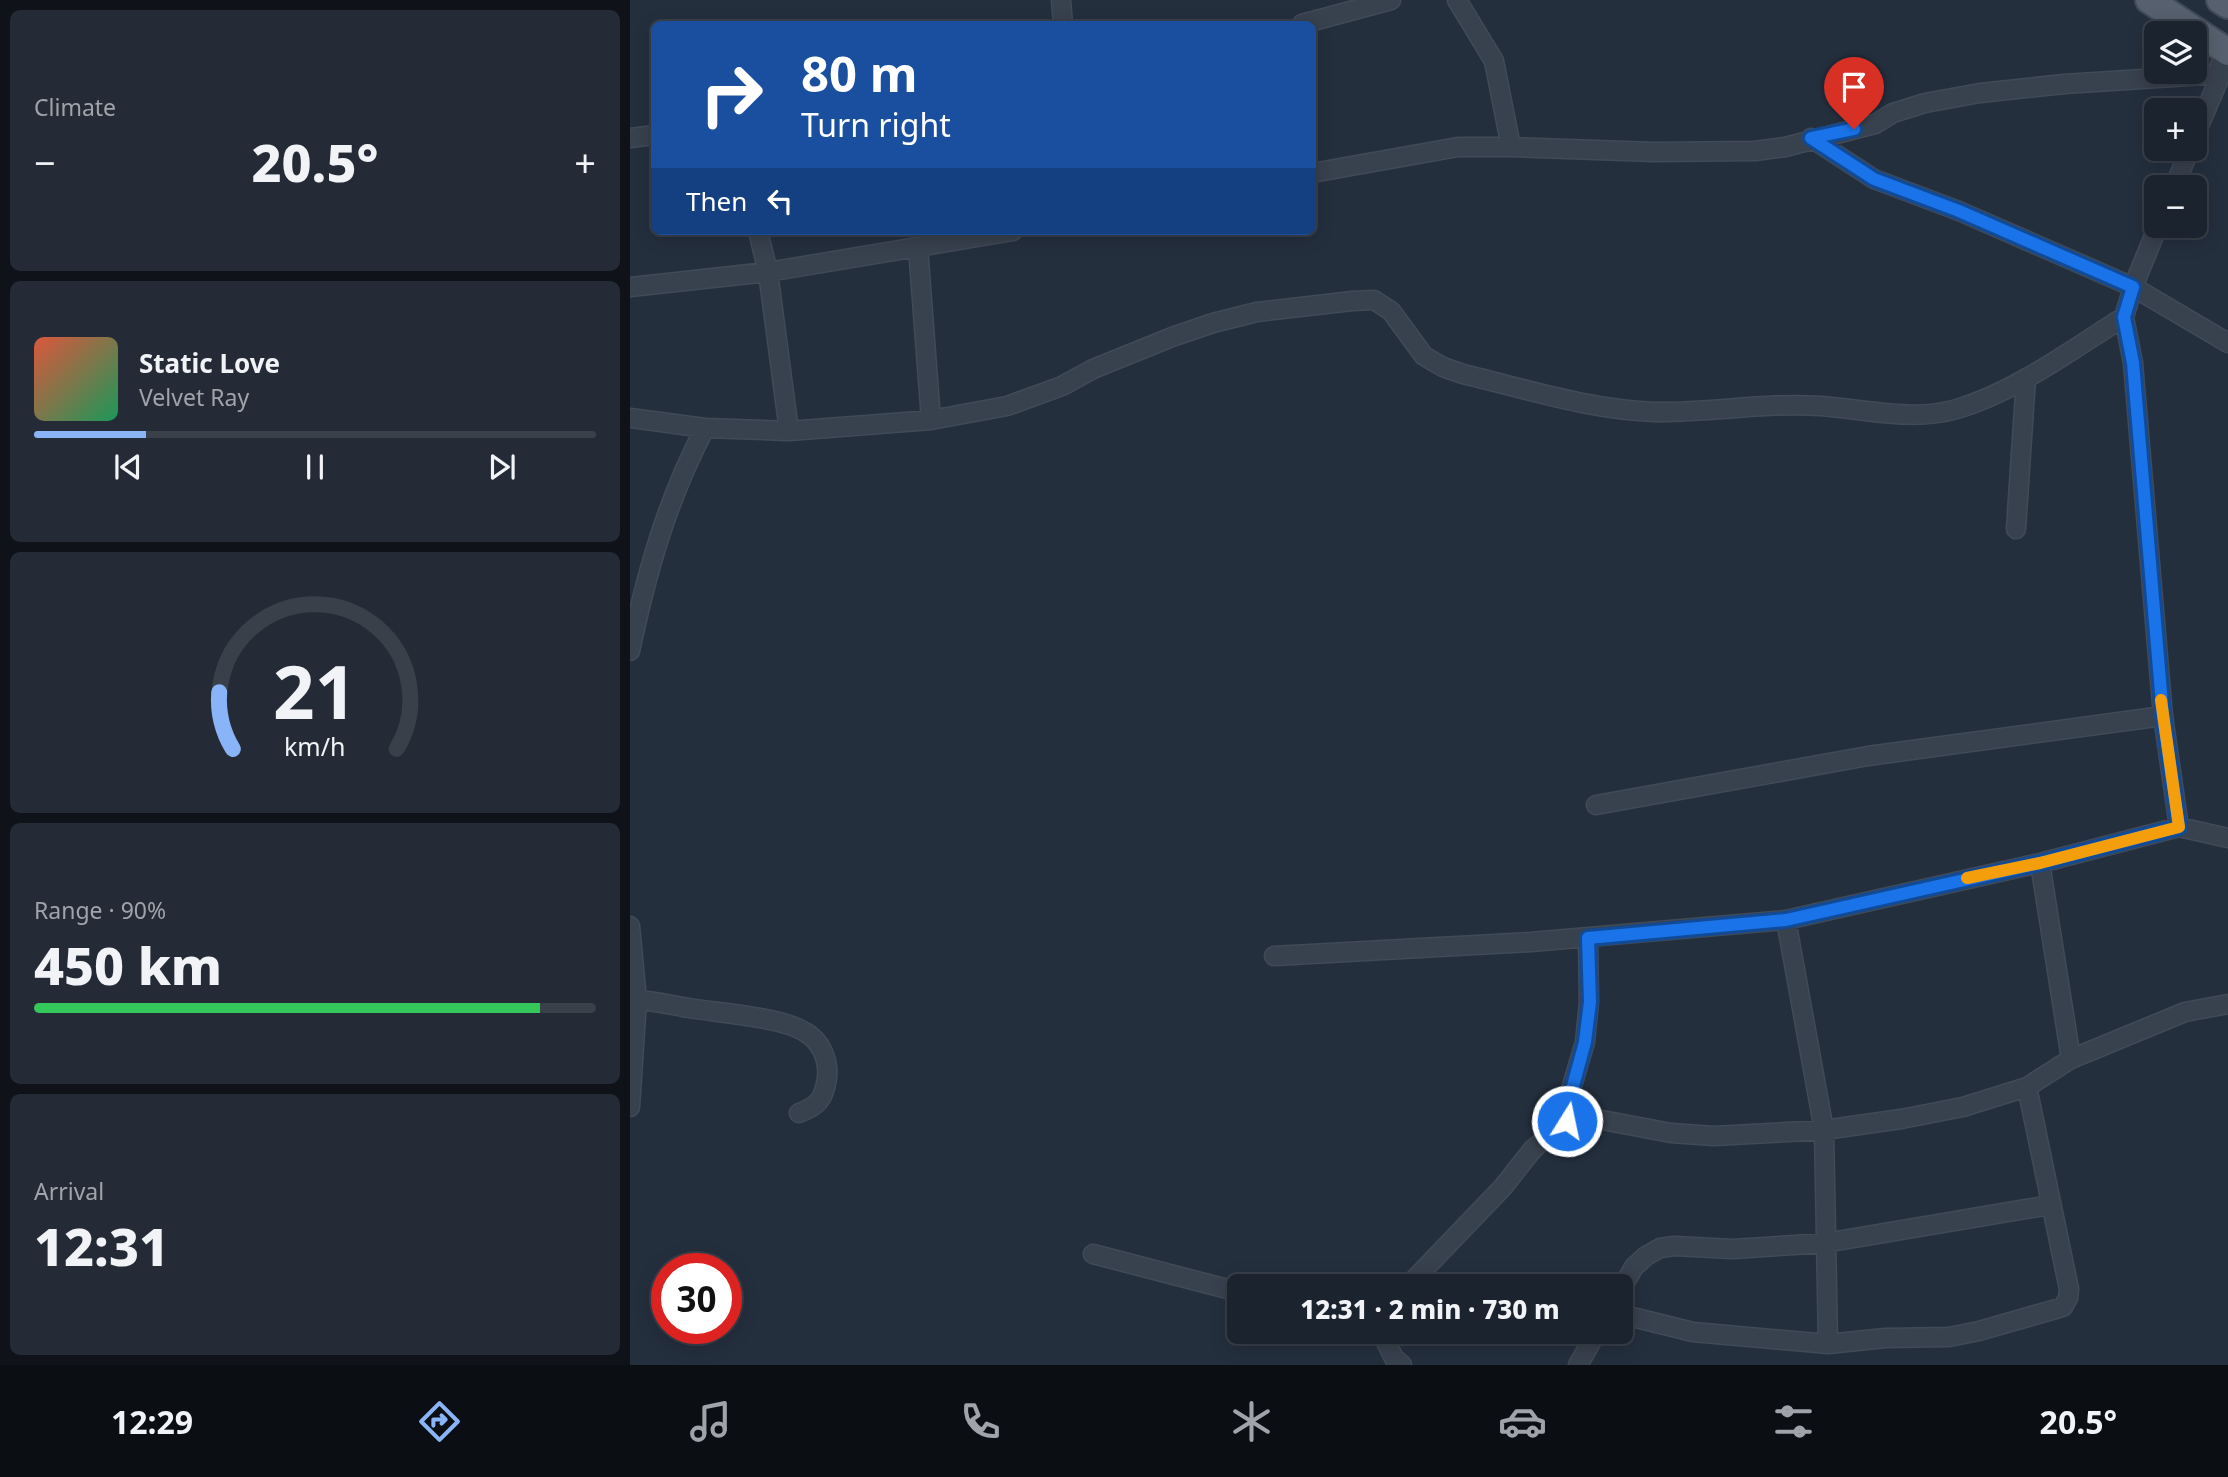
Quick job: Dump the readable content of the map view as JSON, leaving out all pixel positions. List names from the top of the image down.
{
  "page": {
    "tile": [
      "Climate",
      ["Range · 90%", "450 km"],
      ["Arrival", "12:31"]
    ],
    "map_buttons": ["+", "−"],
    "turn": ["80 m", "Turn right"],
    "heat": ["−", "20.5°", "+"],
    "then": "Then",
    "song": ["Static Love", "Velvet Ray"],
    "limit": "30",
    "trip": "12:31 · 2 min · 730 m",
    "tabs": ["12:29", "20.5°"],
    "gauge": ["21", "km/h"]
  }
}
